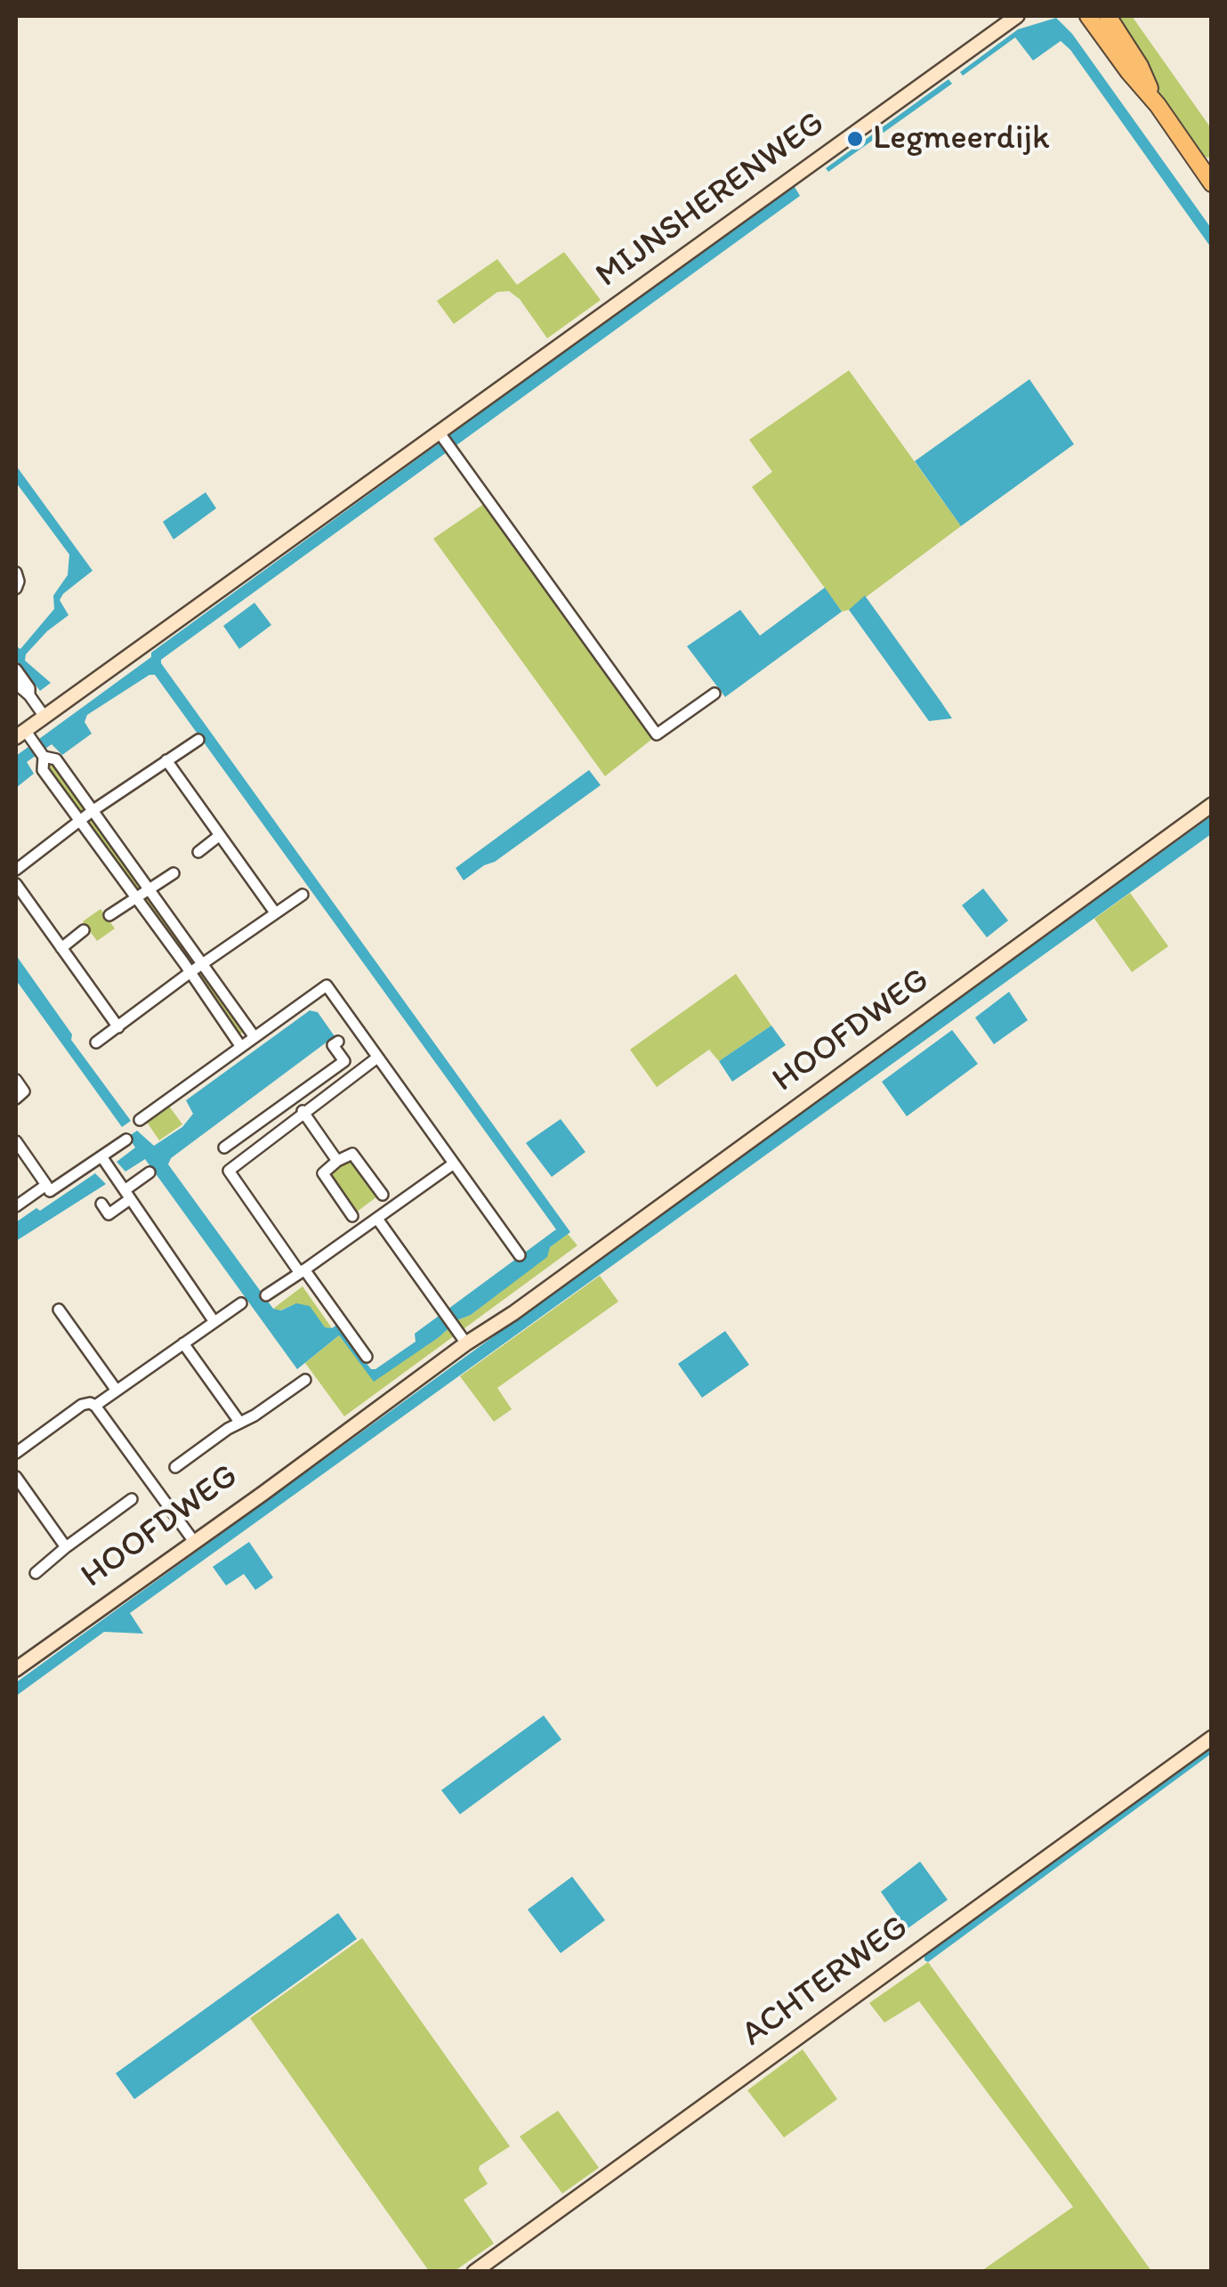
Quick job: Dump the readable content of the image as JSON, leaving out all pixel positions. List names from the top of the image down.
{
  "streets": {
    "street": ["MIJNSHERENWEG", "HOOFDWEG", "ACHTERWEG"]
  },
  "places": ["Legmeerdijk"]
}
